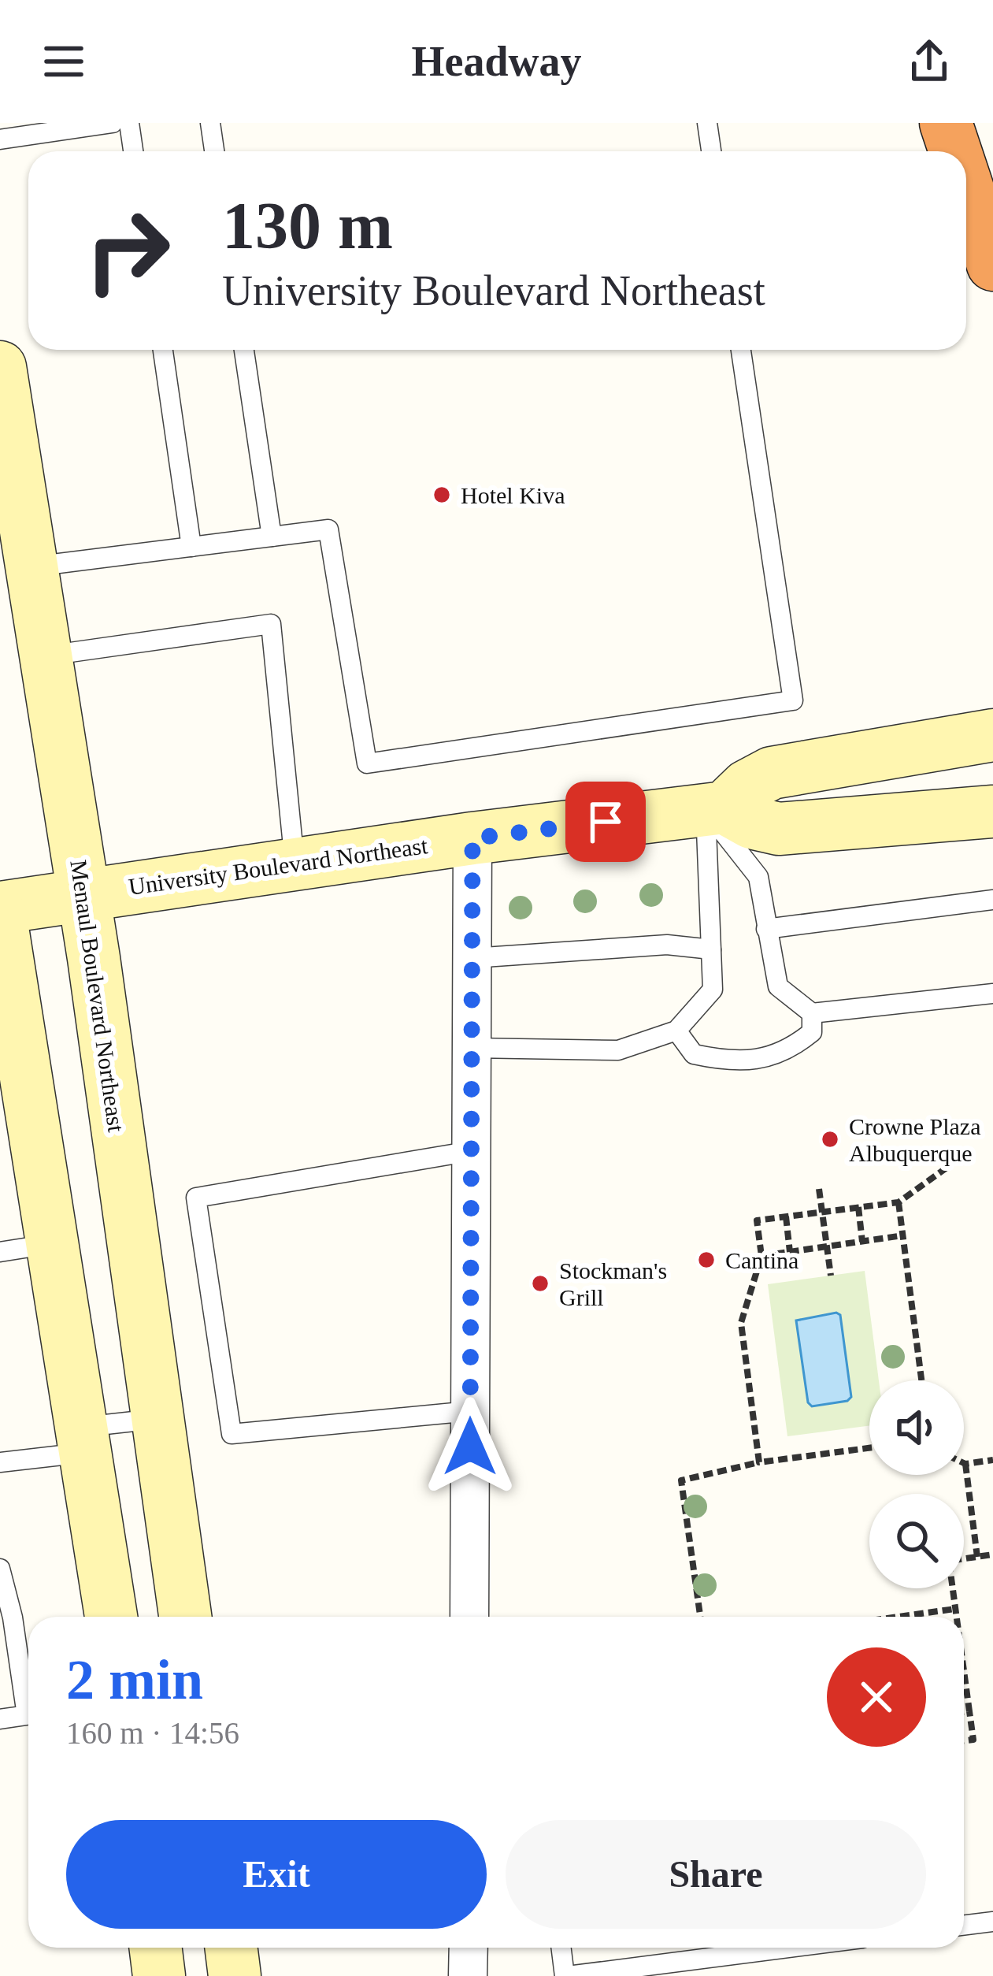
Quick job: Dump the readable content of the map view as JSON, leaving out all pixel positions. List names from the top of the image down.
{
  "streets": {
    "main road": ["University Boulevard Northeast", "Menaul Boulevard Northeast"]
  },
  "crossings": [
    ["University Boulevard Northeast", "Menaul Boulevard Northeast"]
  ],
  "places": [
    "Hotel Kiva",
    "Crowne Plaza Albuquerque",
    "Cantina",
    "Stockman's Grill"
  ],
  "page": {
    "header": "Headway",
    "turn": ["130 m", "University Boulevard Northeast"],
    "heading": ["2 min", "160 m · 14:56"],
    "buttons": ["Exit", "Share"]
  }
}
